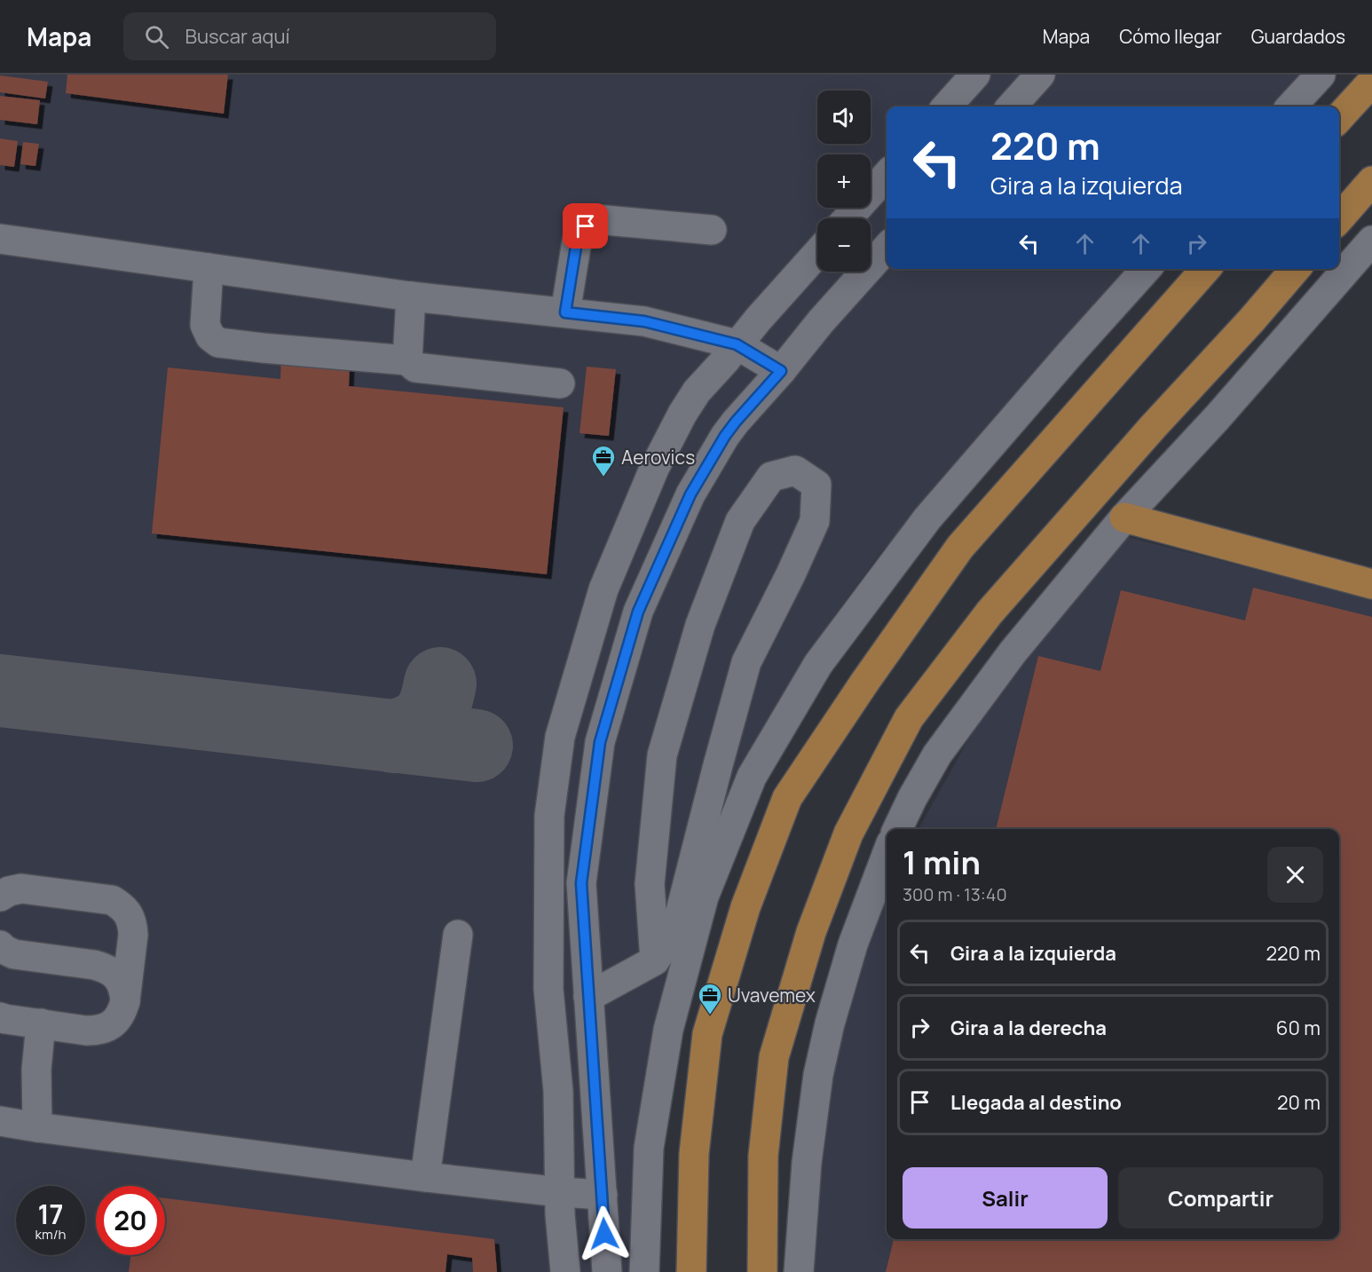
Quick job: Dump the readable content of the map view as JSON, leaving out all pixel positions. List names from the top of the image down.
{
  "places": {
    "office": ["Aerovics", "Uvavemex"]
  },
  "page": {
    "header": "Mapa",
    "search": "Buscar aquí",
    "nav": ["Mapa", "Cómo llegar", "Guardados"],
    "map_buttons": ["+", "−"],
    "turn": ["220 m", "Gira a la izquierda"],
    "heading": ["1 min", "300 m · 13:40"],
    "list": [
      {
        "name": "Gira a la izquierda",
        "value": "220 m"
      },
      {
        "name": "Gira a la derecha",
        "value": "60 m"
      },
      {
        "name": "Llegada al destino",
        "value": "20 m"
      }
    ],
    "buttons": ["Salir", "Compartir"],
    "speed": "17 km/h",
    "limit": "20"
  }
}
